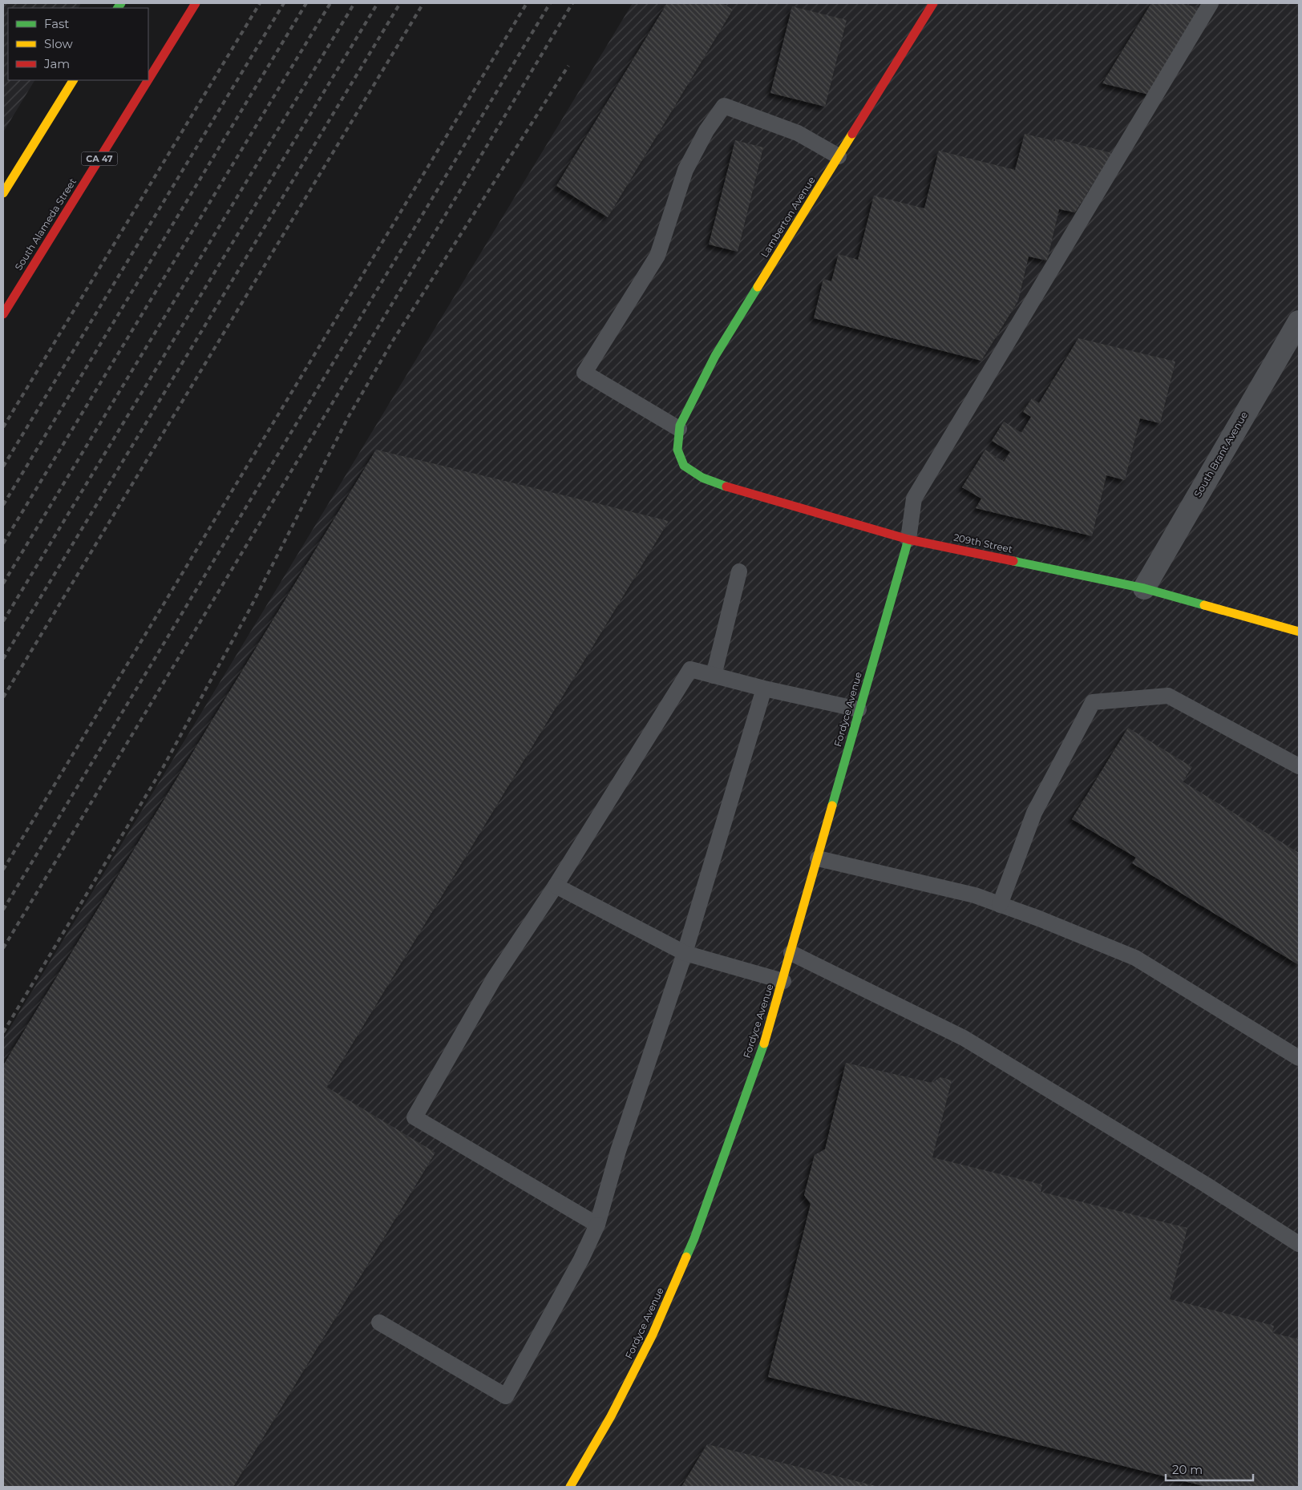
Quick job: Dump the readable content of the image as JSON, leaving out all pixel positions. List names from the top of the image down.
{
  "streets": {
    "street": [
      "CA 47",
      "Lamberton Avenue",
      "South Alameda Street",
      "South Brant Avenue",
      "209th Street",
      "Fordyce Avenue"
    ]
  },
  "crossings": [
    ["Lamberton Avenue", "209th Street"],
    ["South Brant Avenue", "209th Street"],
    ["209th Street", "Fordyce Avenue"]
  ],
  "legend": ["Fast", "Slow", "Jam"],
  "scale_bar": "20 m"
}
